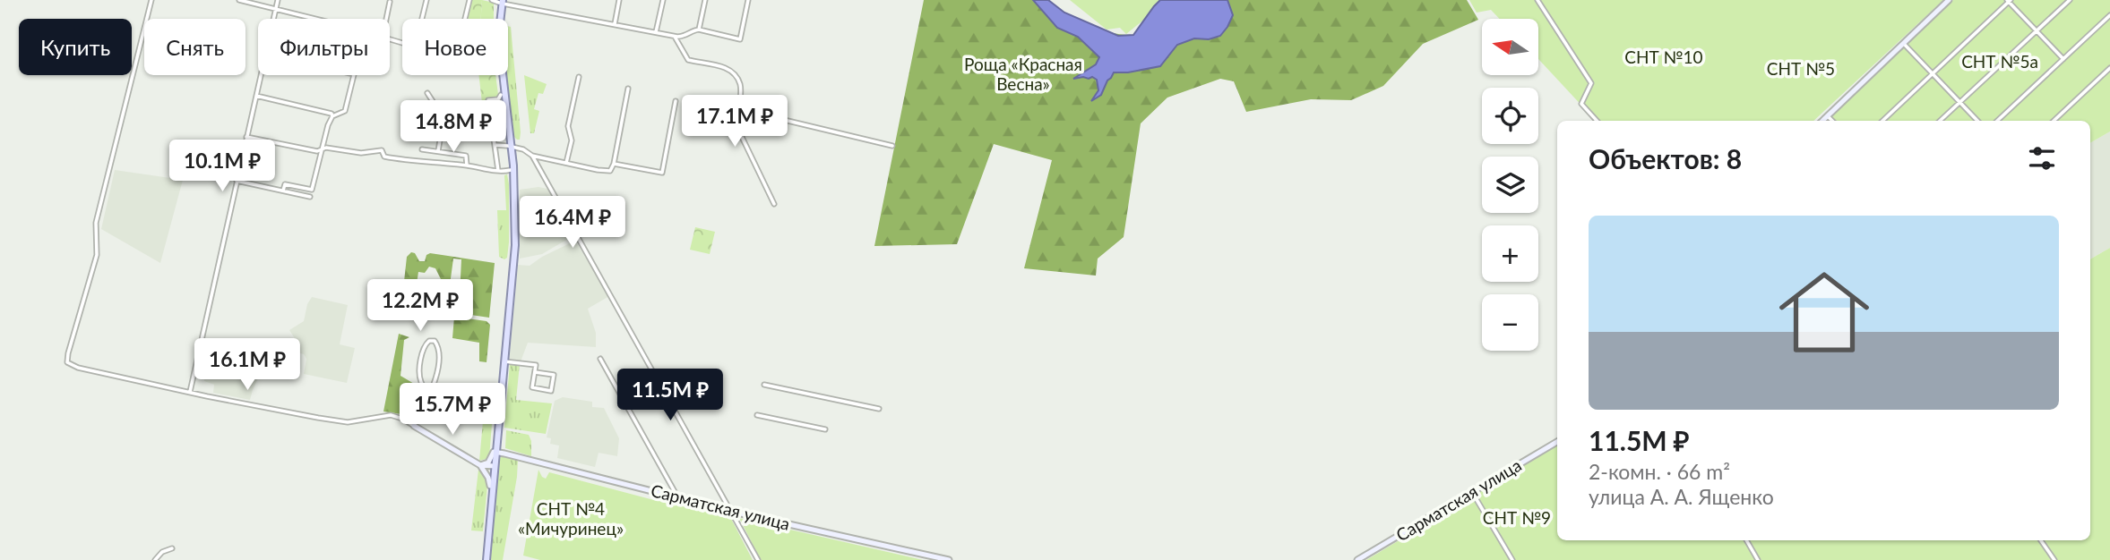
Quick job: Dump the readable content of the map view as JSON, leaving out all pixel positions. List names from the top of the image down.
{
  "streets": {
    "main road": ["Сарматская улица"]
  },
  "parks": [
    "СНТ №10",
    "СНТ №5а",
    "Роща «Красная Весна»",
    "СНТ №5",
    "СНТ №4 «Мичуринец»",
    "СНТ №9"
  ],
  "north": "left",
  "page": {
    "map_buttons": ["+", "−"],
    "chip": [
      "Купить",
      "Снять",
      "Фильтры",
      "Новое"
    ],
    "price": [
      "17.1M ₽",
      "14.8M ₽",
      "10.1M ₽",
      "16.4M ₽",
      "12.2M ₽",
      "16.1M ₽",
      "11.5M ₽",
      "15.7M ₽"
    ],
    "heading": "Объектов: 8",
    "list": [
      {
        "name": "11.5M ₽",
        "note": "2-комн. · 66 m² · улица А. А. Ященко"
      }
    ]
  }
}
